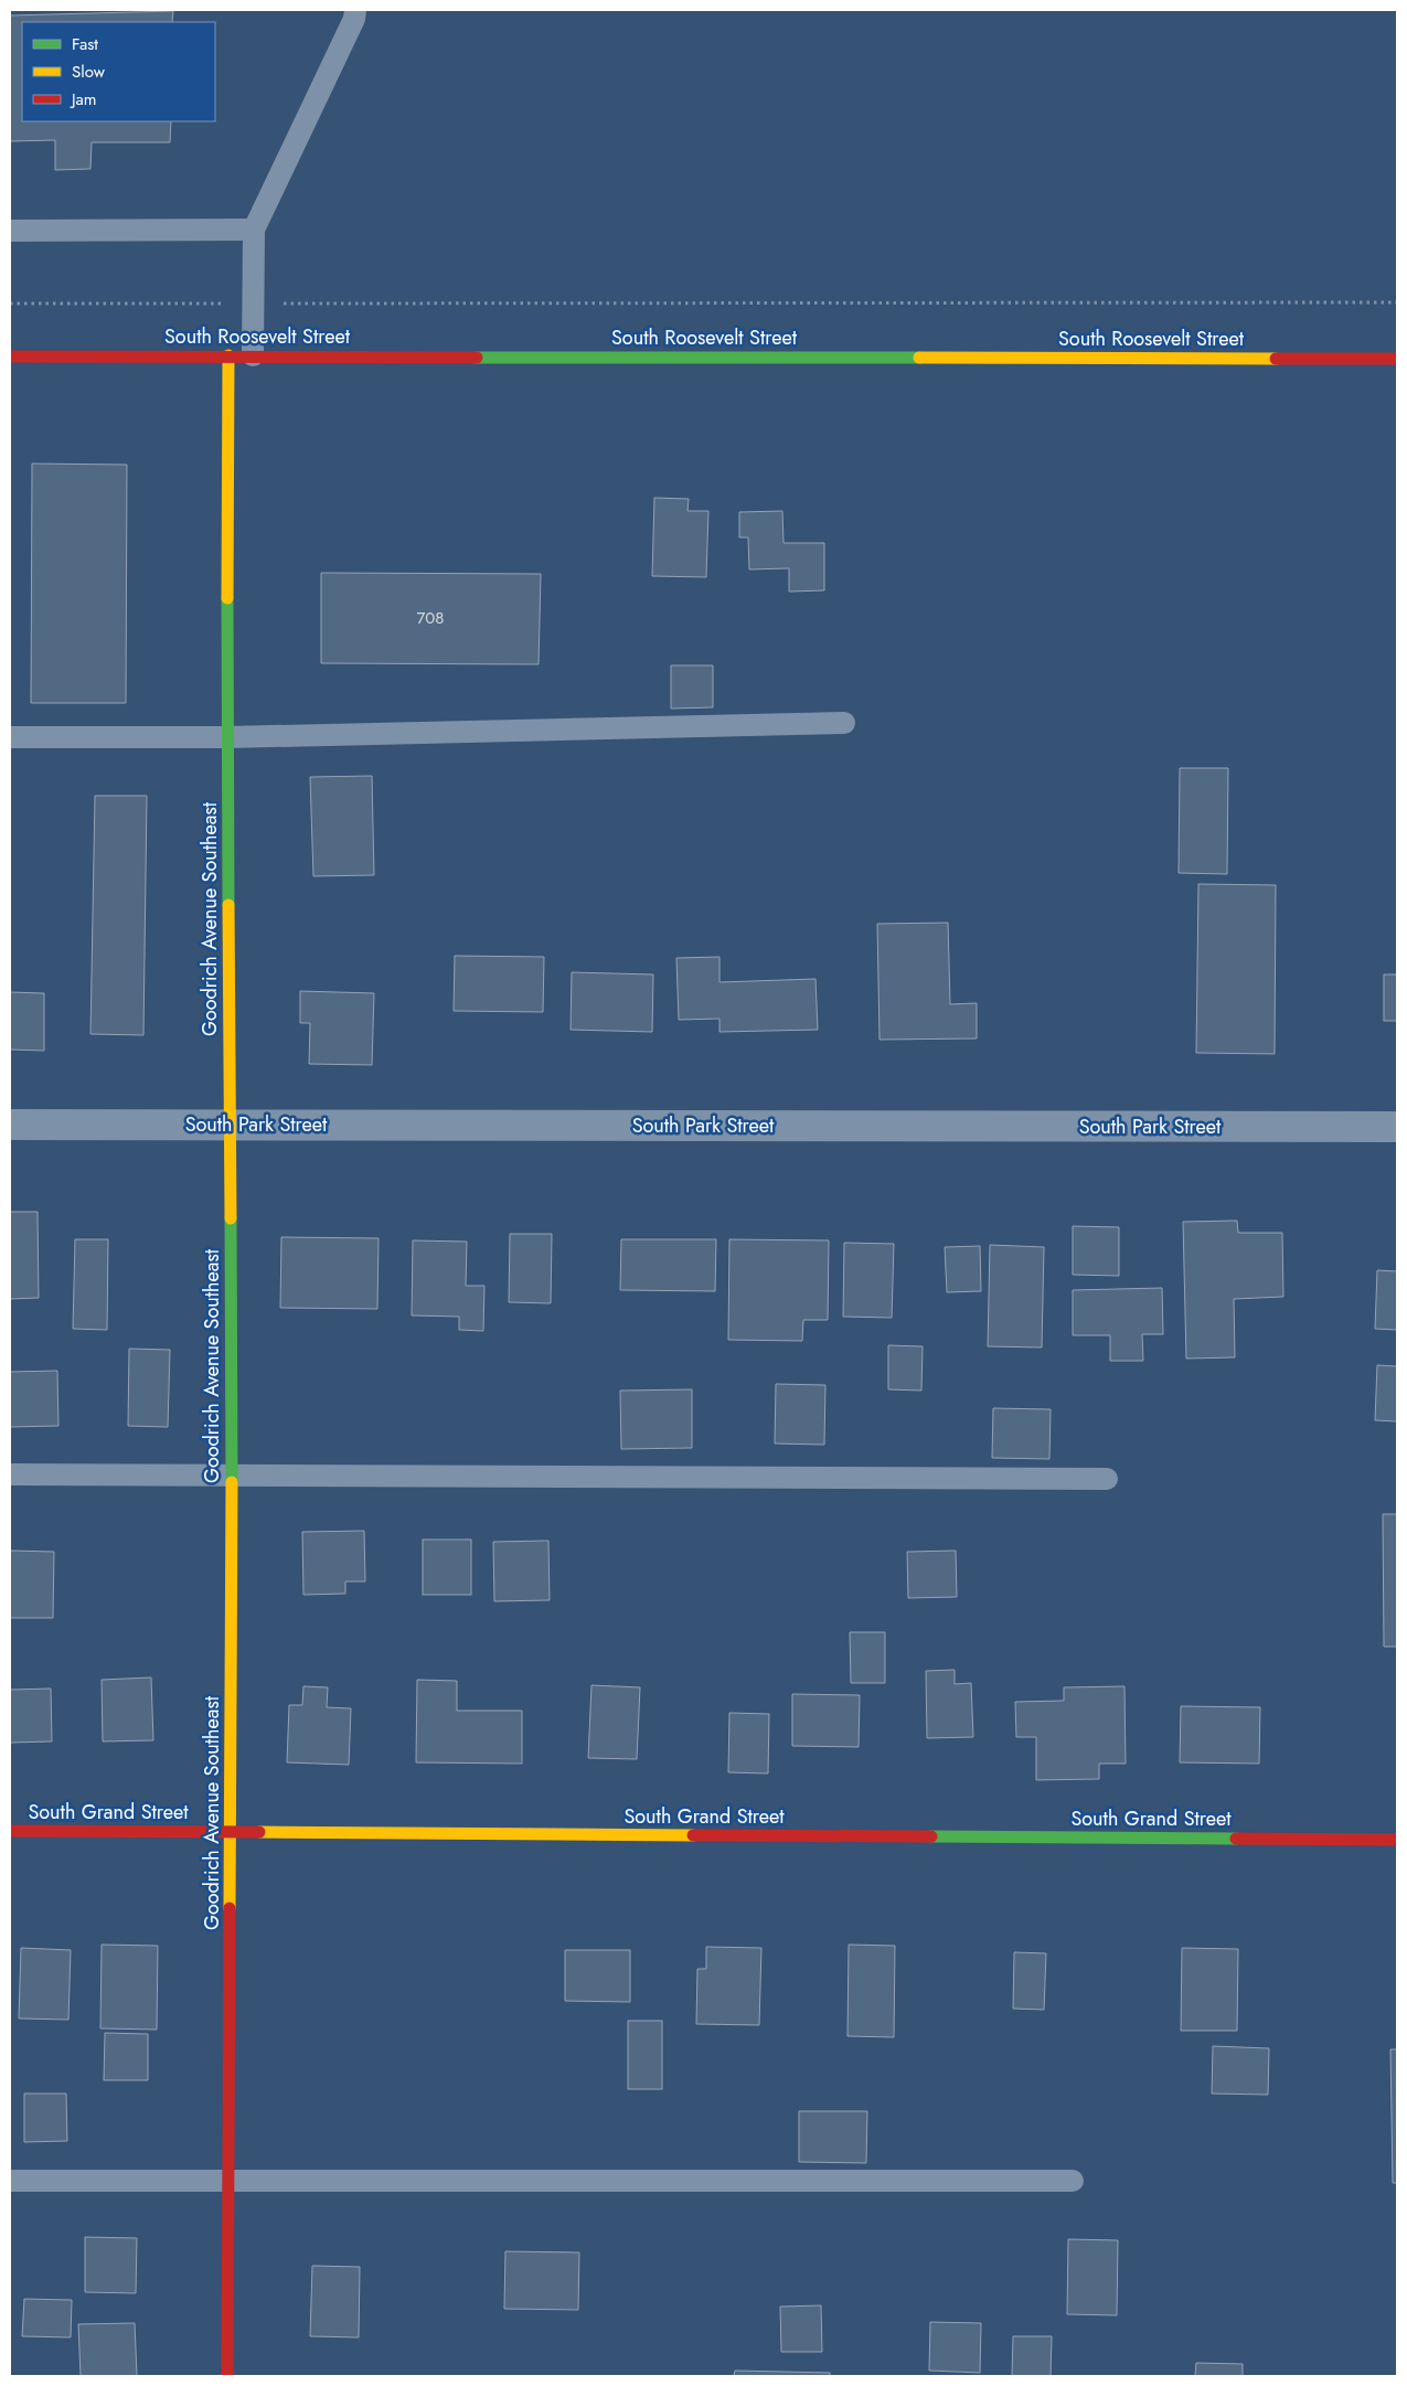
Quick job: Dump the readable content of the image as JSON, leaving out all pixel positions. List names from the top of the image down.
{
  "streets": {
    "street": [
      "South Roosevelt Street",
      "Goodrich Avenue Southeast",
      "South Park Street",
      "South Grand Street"
    ]
  },
  "crossings": [
    ["South Roosevelt Street", "Goodrich Avenue Southeast"],
    ["Goodrich Avenue Southeast", "South Park Street"],
    ["Goodrich Avenue Southeast", "South Grand Street"]
  ],
  "house_numbers": ["708"],
  "legend": ["Fast", "Slow", "Jam"]
}
